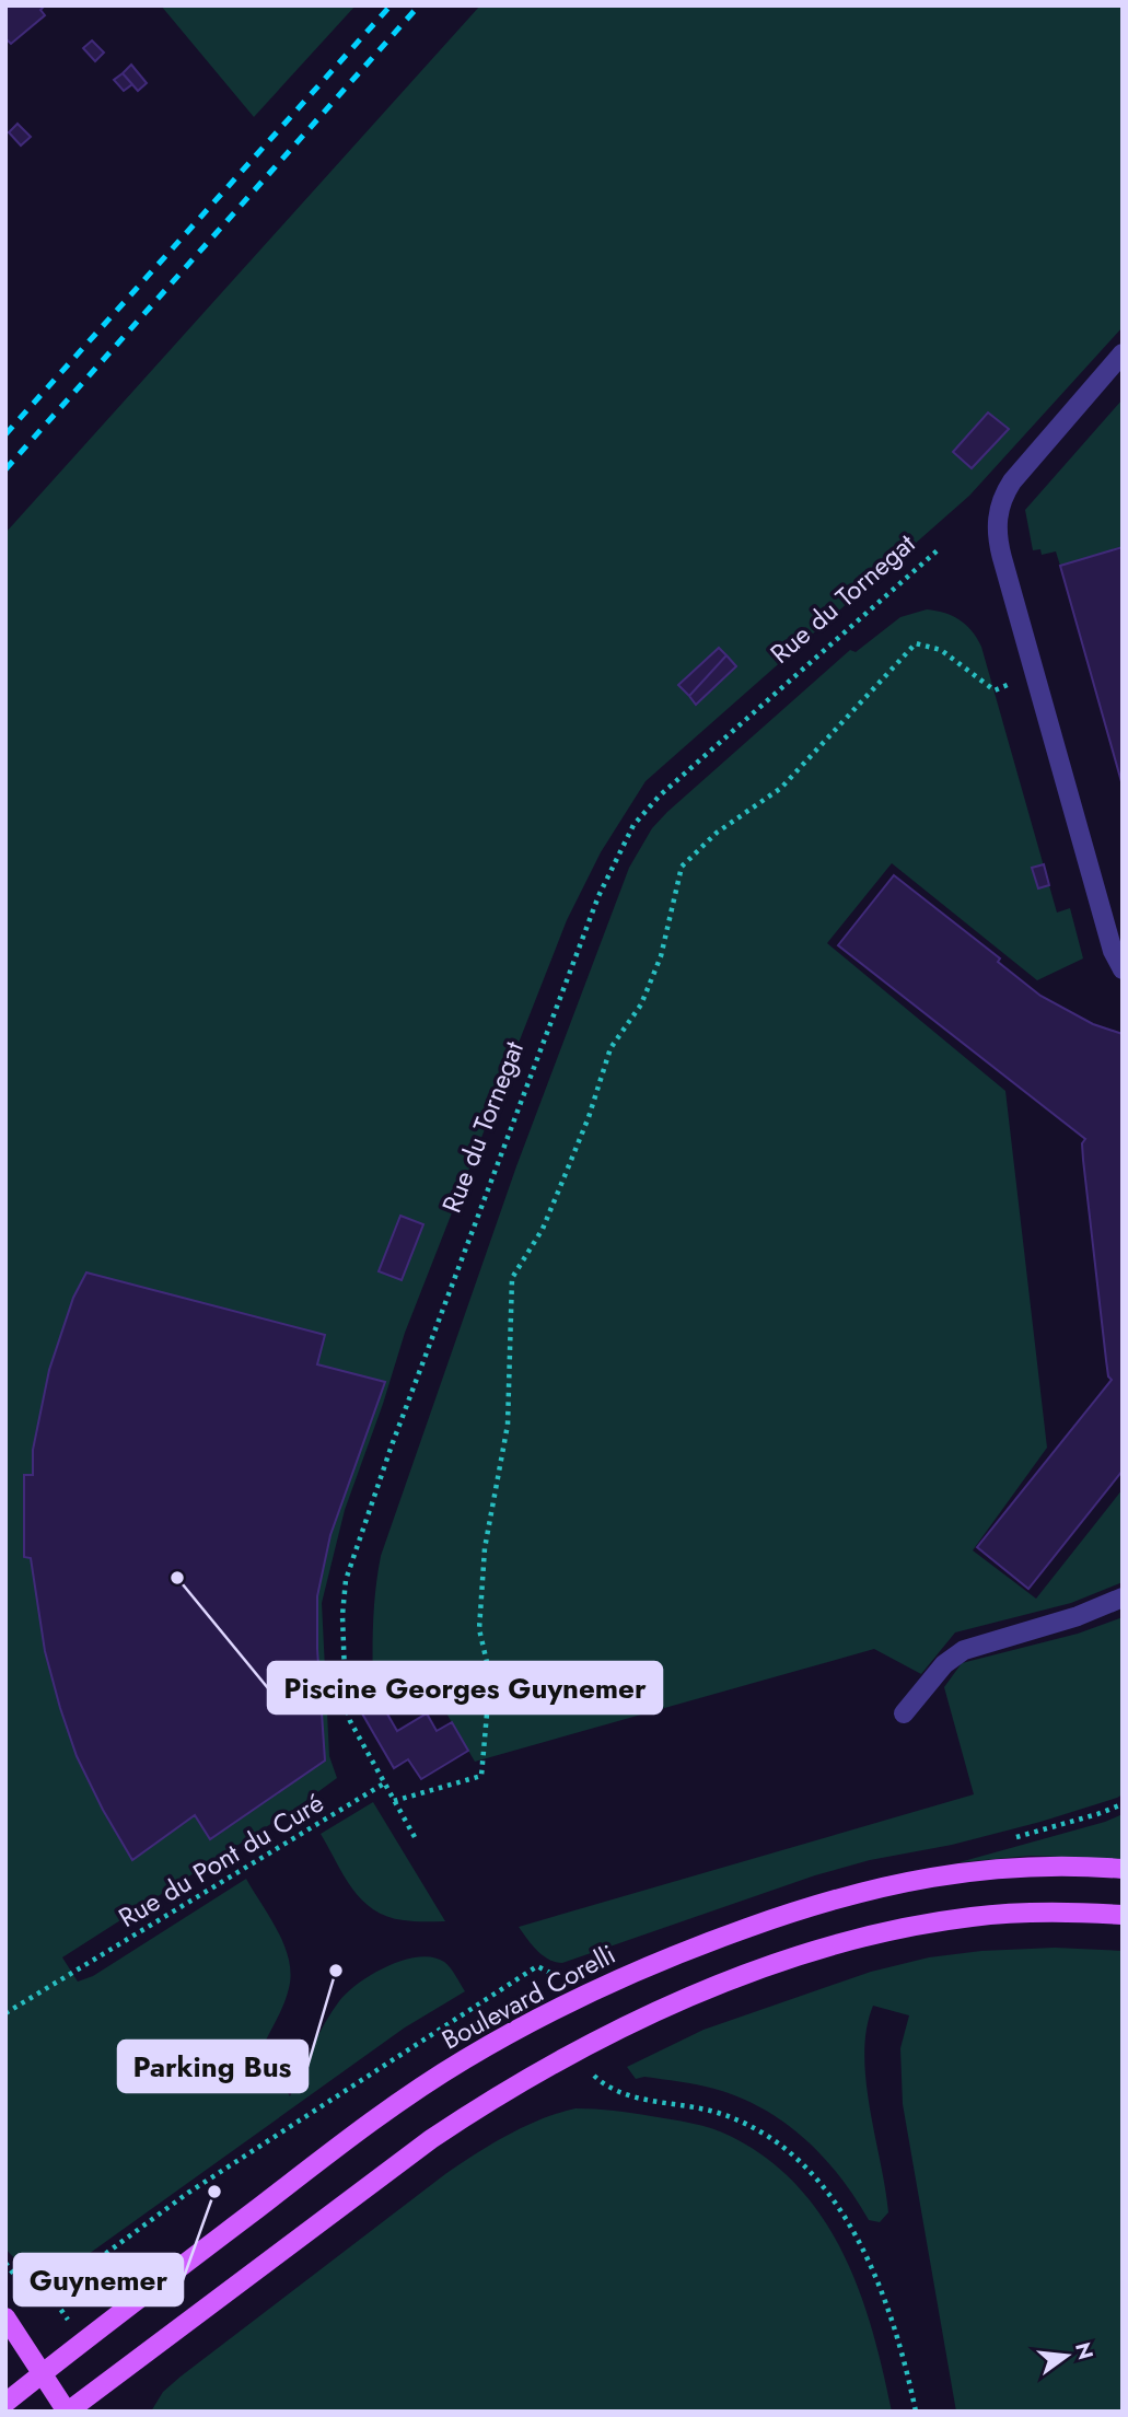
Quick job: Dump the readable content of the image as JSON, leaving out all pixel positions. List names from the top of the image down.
{
  "streets": {
    "main road": ["Boulevard Corelli"],
    "path": ["Rue du Tornegat", "Rue du Pont du Curé"]
  },
  "crossings": [
    ["Rue du Tornegat", "Rue du Pont du Curé"]
  ],
  "places": ["Piscine Georges Guynemer", "Parking Bus", "Guynemer"],
  "north": "right"
}
